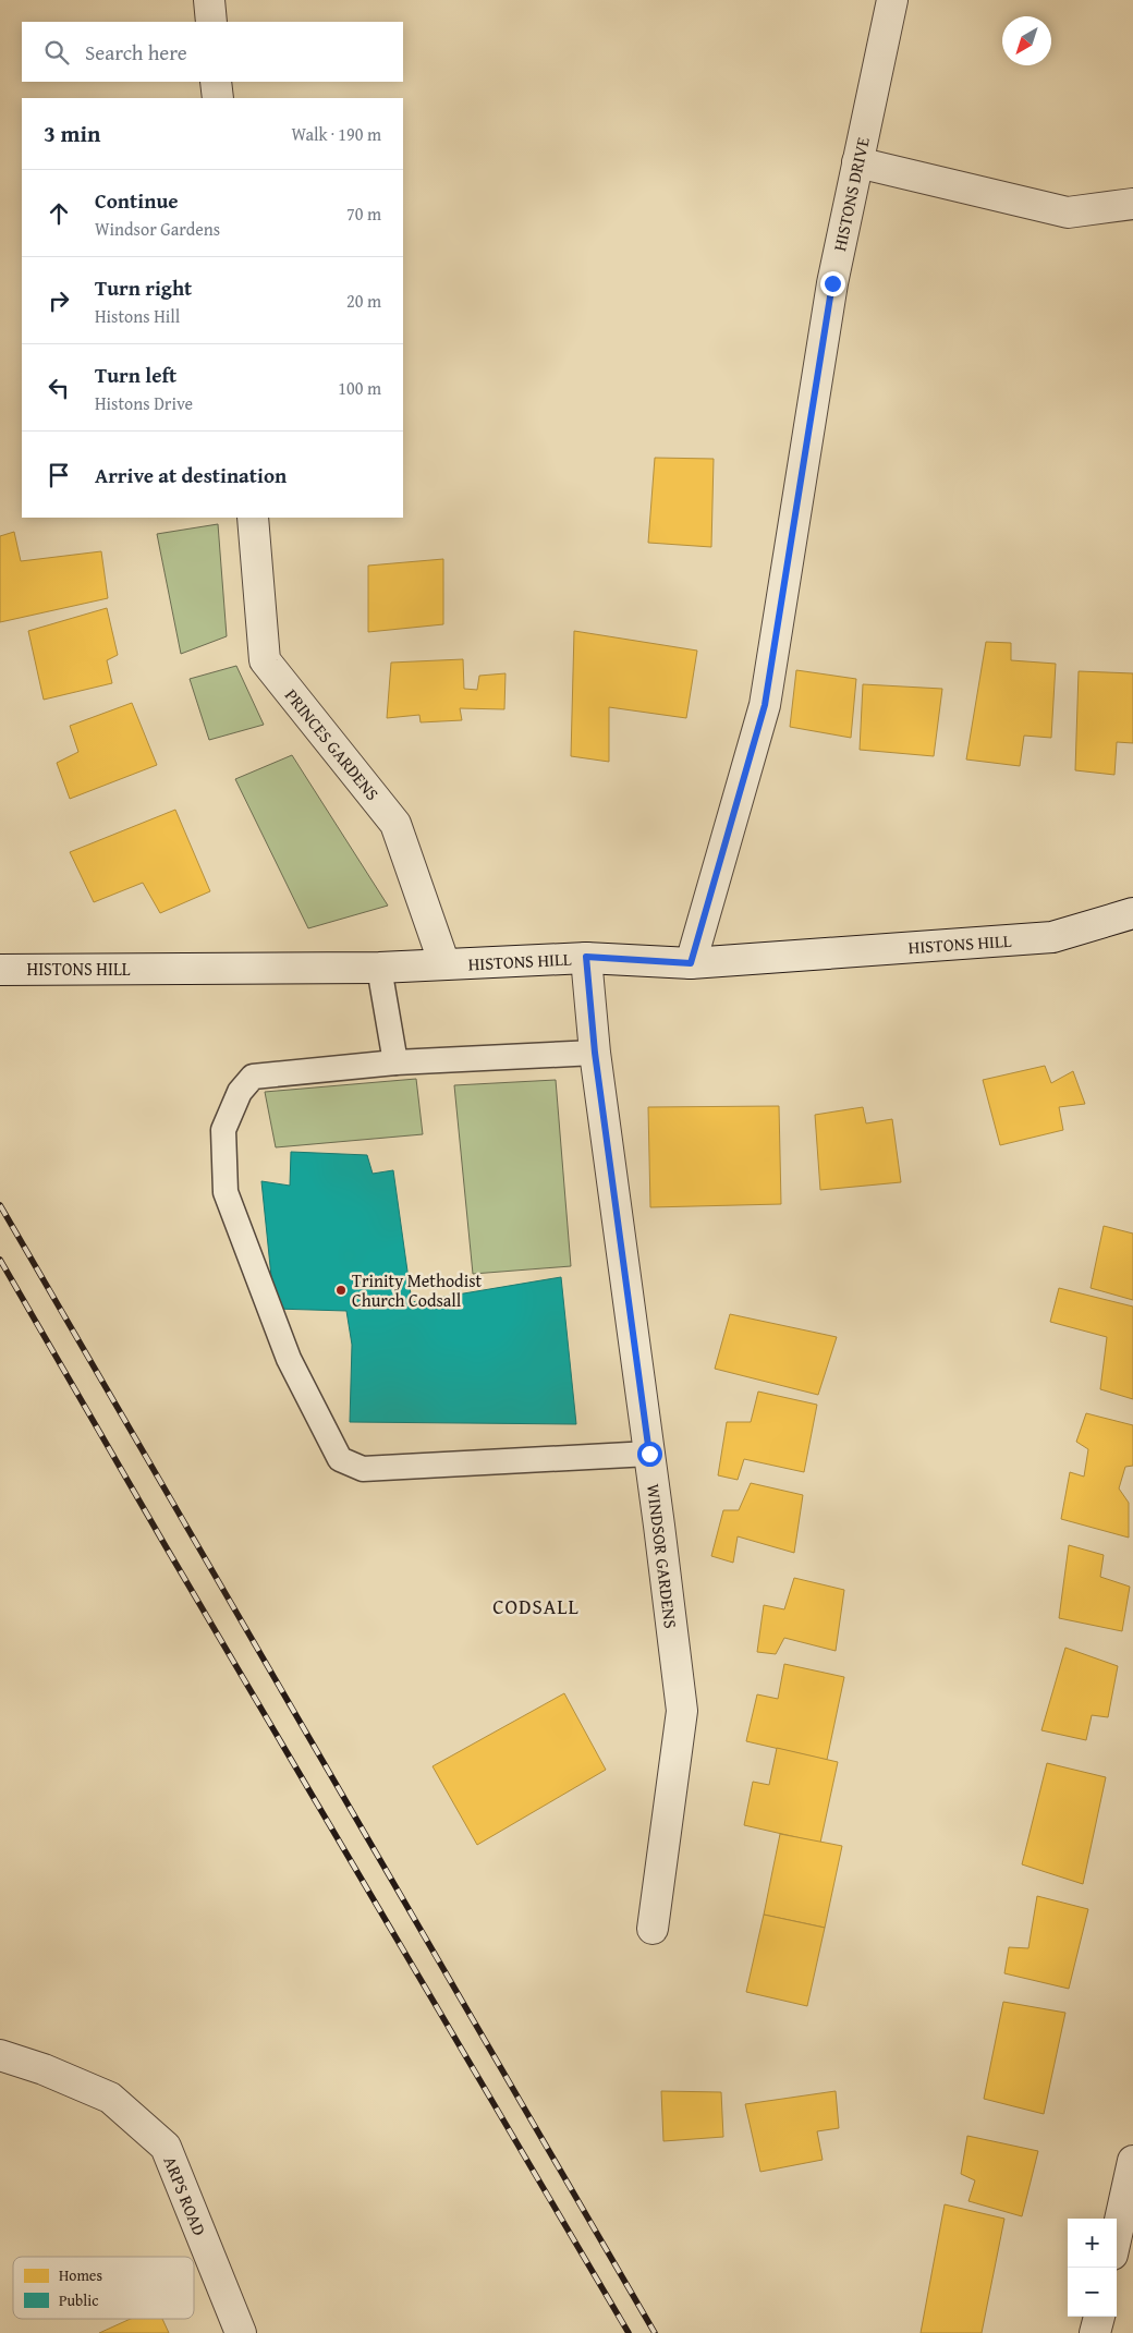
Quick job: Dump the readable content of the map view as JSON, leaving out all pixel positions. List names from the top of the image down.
{
  "streets": {
    "street": [
      "HISTONS DRIVE",
      "PRINCES GARDENS",
      "HISTONS HILL",
      "WINDSOR GARDENS",
      "ARPS ROAD"
    ]
  },
  "crossings": [
    ["HISTONS DRIVE", "HISTONS HILL"],
    ["PRINCES GARDENS", "HISTONS HILL"],
    ["HISTONS HILL", "WINDSOR GARDENS"]
  ],
  "districts": ["CODSALL"],
  "places": ["Trinity Methodist Church Codsall"],
  "legend": ["Homes", "Public"],
  "north": "bottom left",
  "page": {
    "search": "Search here",
    "heading": ["3 min", "Walk · 190 m"],
    "list": [
      ["Continue", "Windsor Gardens", "70 m"],
      ["Turn right", "Histons Hill", "20 m"],
      ["Turn left", "Histons Drive", "100 m"],
      "Arrive at destination"
    ],
    "map_buttons": ["+", "−"]
  }
}
